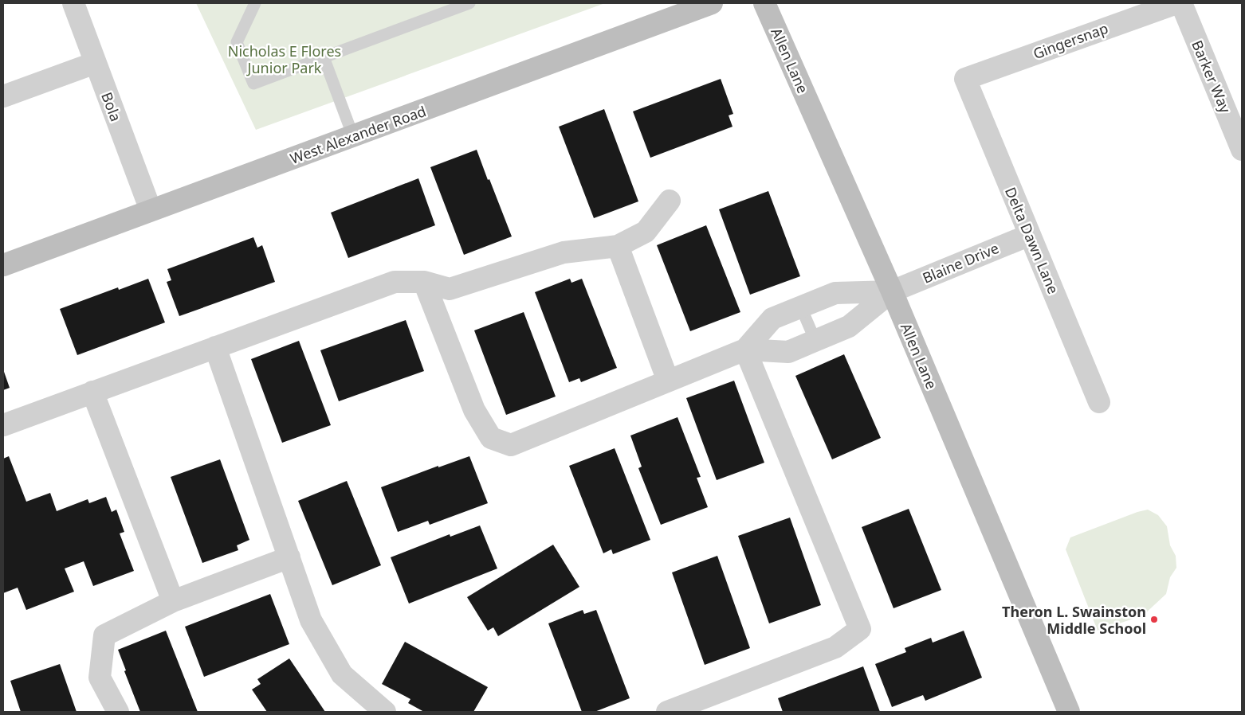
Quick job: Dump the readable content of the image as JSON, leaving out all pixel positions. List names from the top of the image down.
{
  "streets": {
    "main road": ["Allen Lane", "West Alexander Road"],
    "street": [
      "Gingersnap",
      "Barker Way",
      "Bola",
      "Delta Dawn Lane",
      "Blaine Drive"
    ]
  },
  "crossings": [
    ["Gingersnap", "Delta Dawn Lane"],
    ["Allen Lane", "Blaine Drive"],
    ["Bola", "West Alexander Road"],
    ["Delta Dawn Lane", "Blaine Drive"]
  ],
  "parks": ["Nicholas E Flores Junior Park"],
  "places": ["Theron L. Swainston Middle School"]
}
